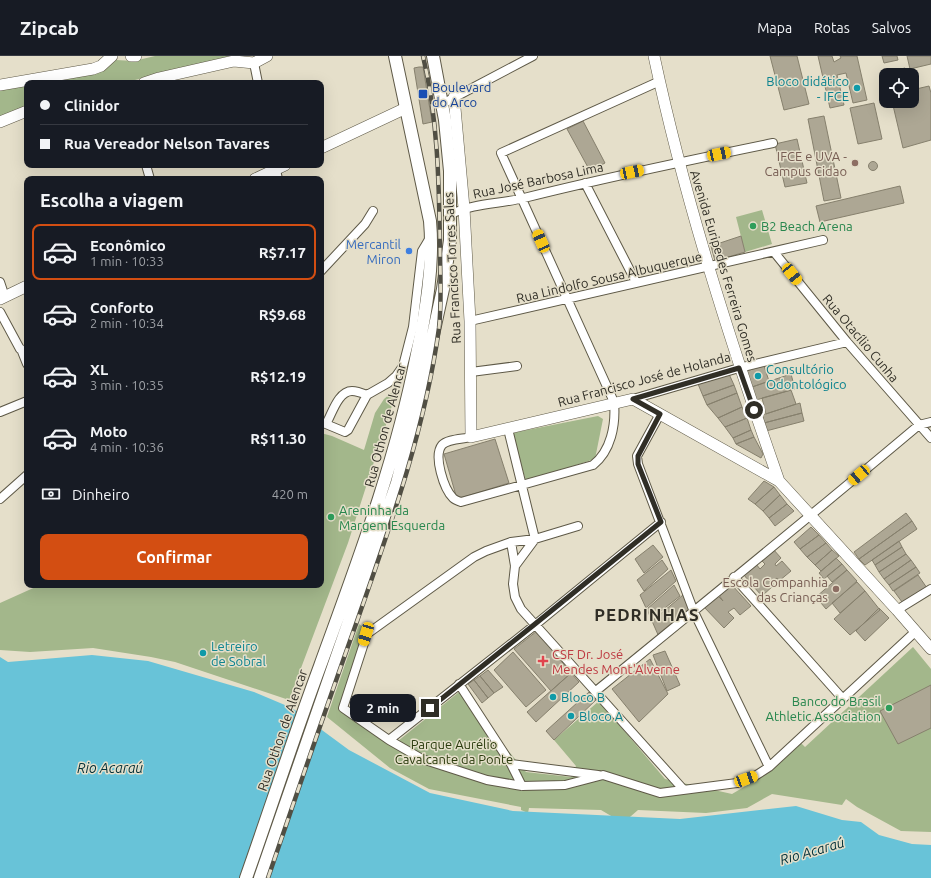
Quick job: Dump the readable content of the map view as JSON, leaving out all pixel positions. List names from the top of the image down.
{
  "streets": {
    "main road": ["Rua Othon de Alencar"],
    "street": [
      "Rua José Barbosa Lima",
      "Avenida Euripedes Ferreira Gomes",
      "Rua Francisco Torres Sales",
      "Rua Lindolfo Sousa Albuquerque",
      "Rua Otacílio Cunha",
      "Rua Francisco José de Holanda"
    ]
  },
  "crossings": [
    ["Rua José Barbosa Lima", "Avenida Euripedes Ferreira Gomes"],
    ["Rua José Barbosa Lima", "Rua Francisco Torres Sales"],
    ["Rua José Barbosa Lima", "Rua Othon de Alencar"],
    ["Avenida Euripedes Ferreira Gomes", "Rua Lindolfo Sousa Albuquerque"],
    ["Avenida Euripedes Ferreira Gomes", "Rua Francisco José de Holanda"],
    ["Rua Francisco Torres Sales", "Rua Lindolfo Sousa Albuquerque"],
    ["Rua Francisco Torres Sales", "Rua Francisco José de Holanda"],
    ["Rua Lindolfo Sousa Albuquerque", "Rua Otacílio Cunha"],
    ["Rua Otacílio Cunha", "Rua Francisco José de Holanda"]
  ],
  "districts": ["PEDRINHAS"],
  "water": ["Rio Acaraú"],
  "parks": ["Parque Aurélio Cavalcante da Ponte"],
  "places": {
    "other": [
      "Bloco didático - IFCE",
      "IFCE e UVA - Campus Cidao",
      "B2 Beach Arena",
      "Mercantil Miron",
      "Consultório Odontológico",
      "Areninha da Margem Esquerda",
      "Escola Companhia das Crianças",
      "Letreiro de Sobral",
      "Bloco B",
      "Banco do Brasil Athletic Association",
      "Bloco A"
    ],
    "transit": ["Boulevard do Arco"],
    "health": ["CSF Dr. José Mendes Mont'Alverne"]
  },
  "page": {
    "header": "Zipcab",
    "nav": ["Mapa", "Rotas", "Salvos"],
    "banner": ["Clinidor", "Rua Vereador Nelson Tavares"],
    "heading": "Escolha a viagem",
    "list": [
      {
        "name": "Econômico",
        "note": "1 min · 10:33",
        "value": "R$7.17"
      },
      {
        "name": "Conforto",
        "note": "2 min · 10:34",
        "value": "R$9.68"
      },
      {
        "name": "XL",
        "note": "3 min · 10:35",
        "value": "R$12.19"
      },
      {
        "name": "Moto",
        "note": "4 min · 10:36",
        "value": "R$11.30"
      }
    ],
    "pay": ["Dinheiro", "420 m"],
    "buttons": "Confirmar",
    "bubble": "2 min"
  }
}
